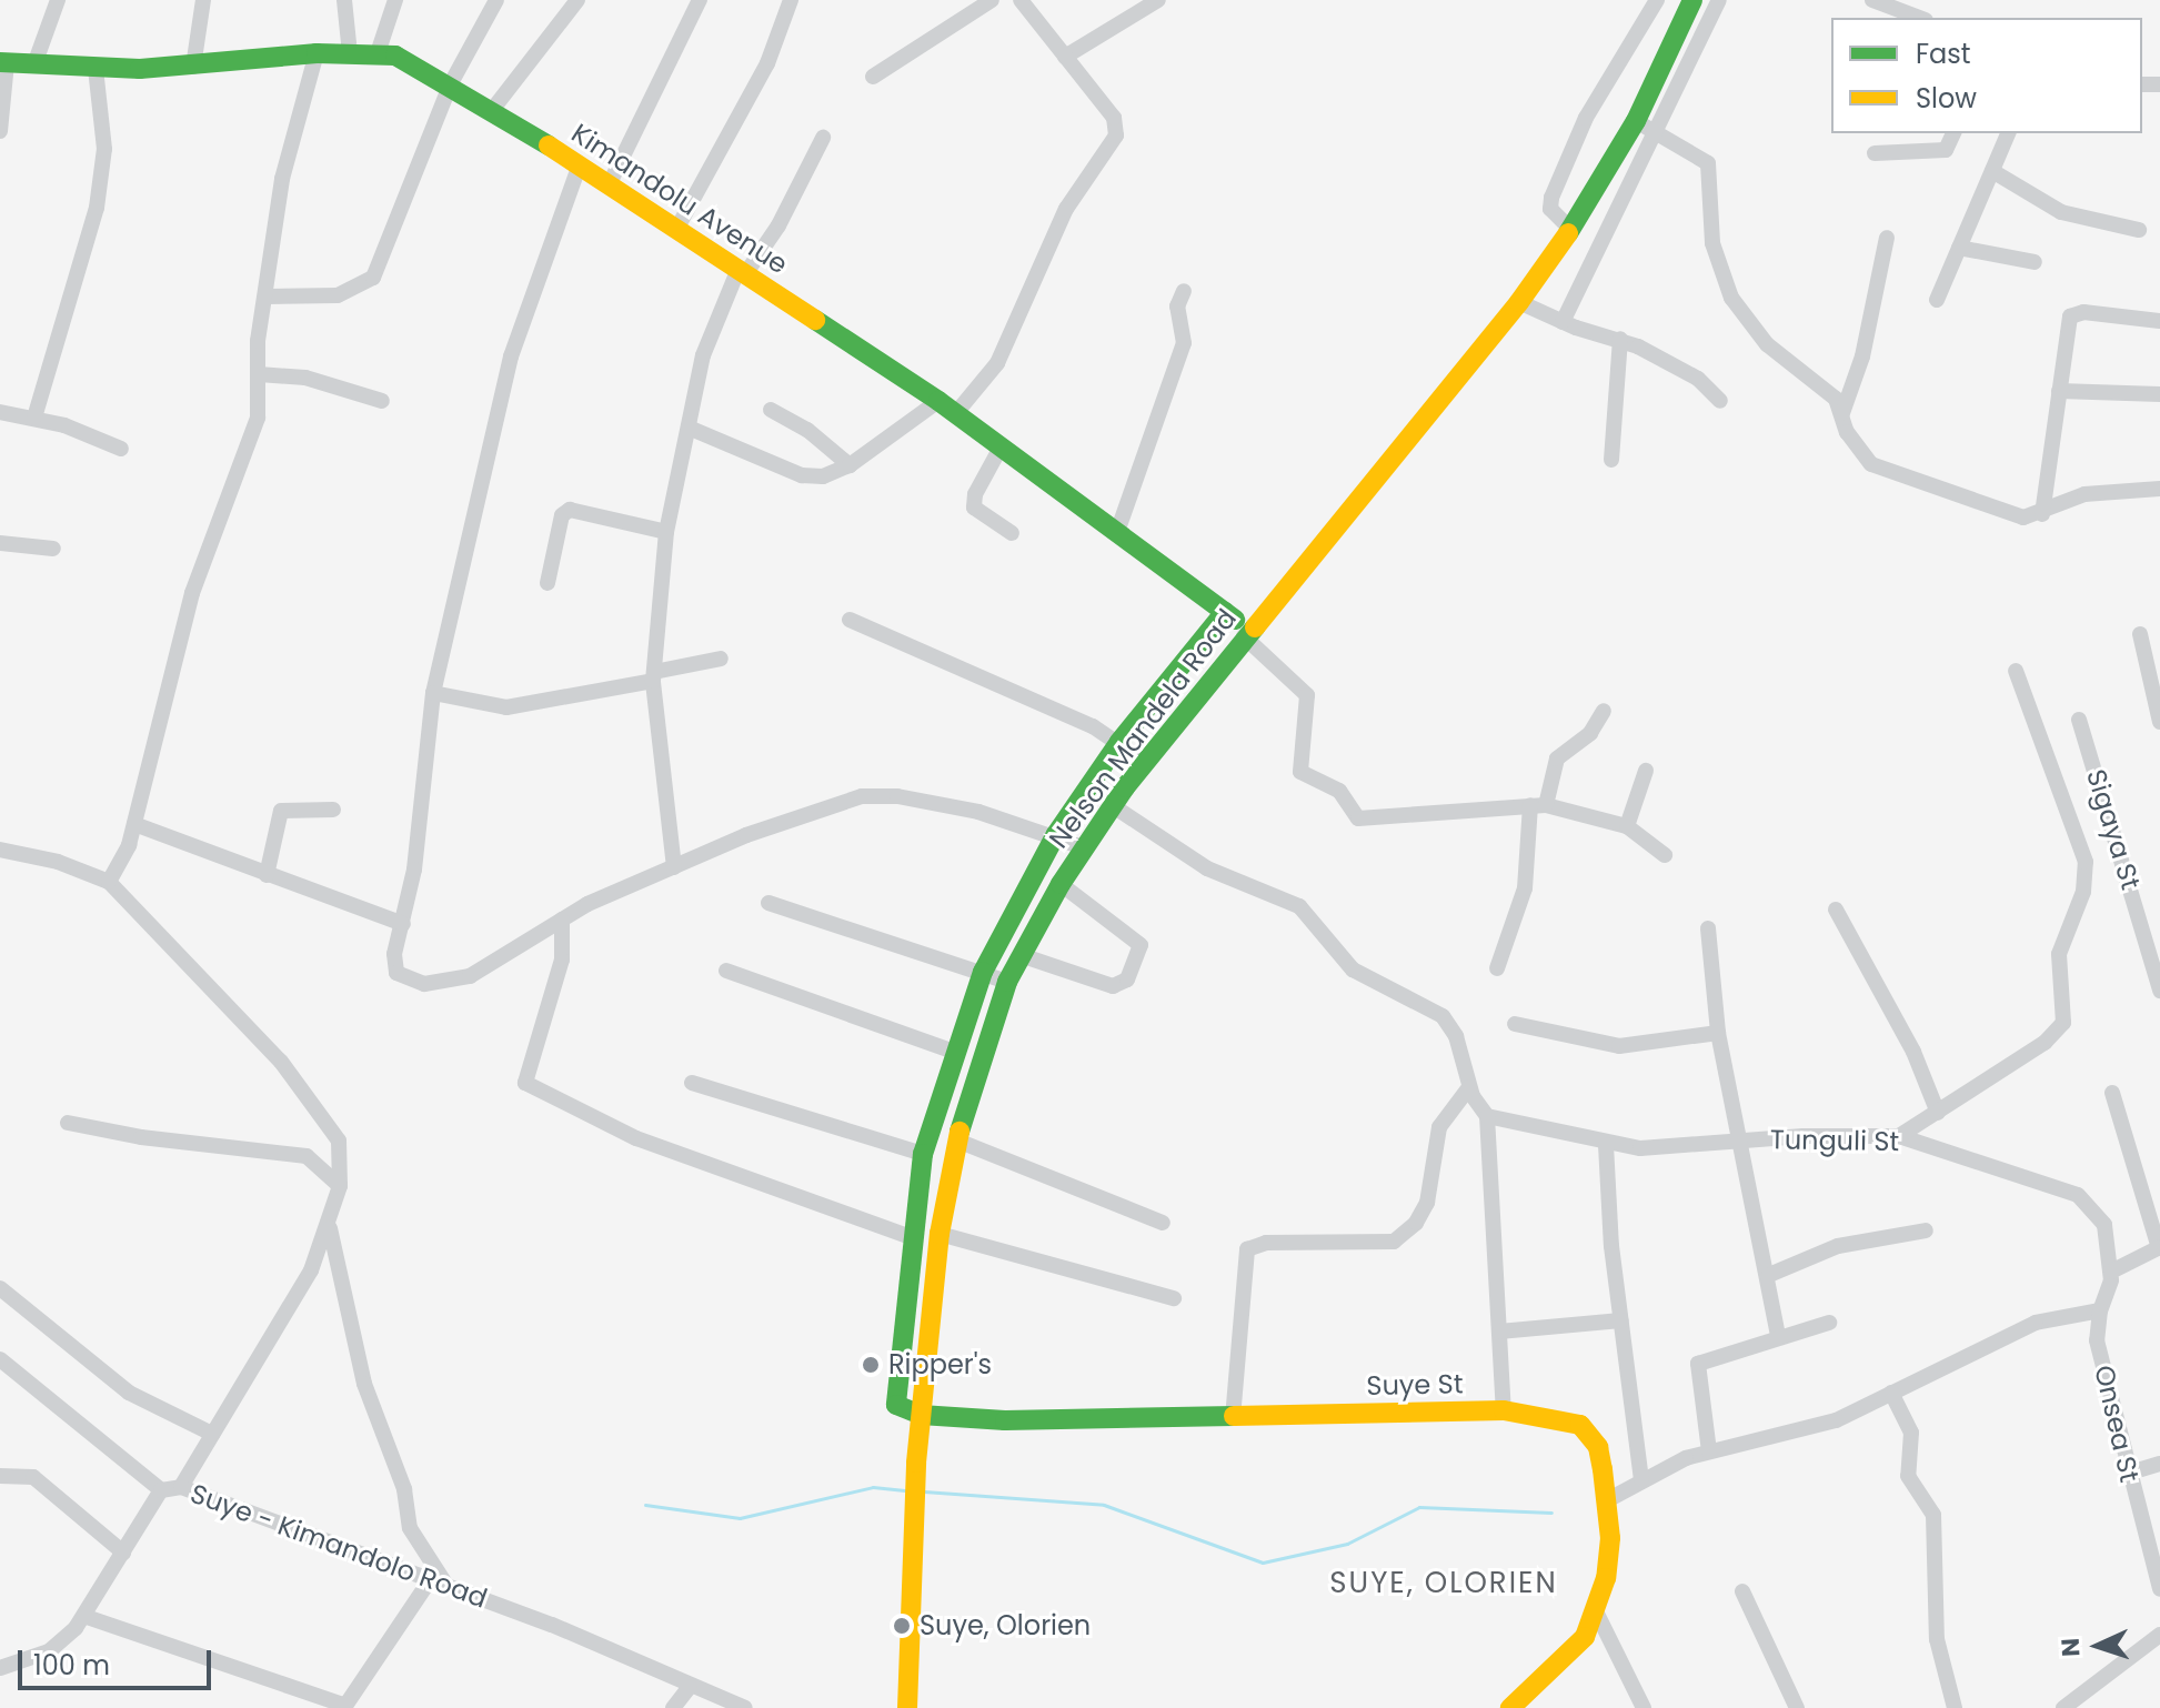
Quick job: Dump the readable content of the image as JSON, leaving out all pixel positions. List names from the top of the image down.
{
  "streets": {
    "street": [
      "Kimandolu Avenue",
      "Nelson Mandela Road",
      "Sigaya St",
      "Tunguli St",
      "Suye St",
      "Onsea St",
      "Suye - Kimandolo Road"
    ]
  },
  "crossings": [
    ["Kimandolu Avenue", "Nelson Mandela Road"],
    ["Nelson Mandela Road", "Suye St"],
    ["Tunguli St", "Onsea St"]
  ],
  "districts": ["SUYE, OLORIEN"],
  "places": ["Ripper's", "Suye, Olorien"],
  "legend": ["Fast", "Slow"],
  "scale_bar": "100 m",
  "north": "left"
}
